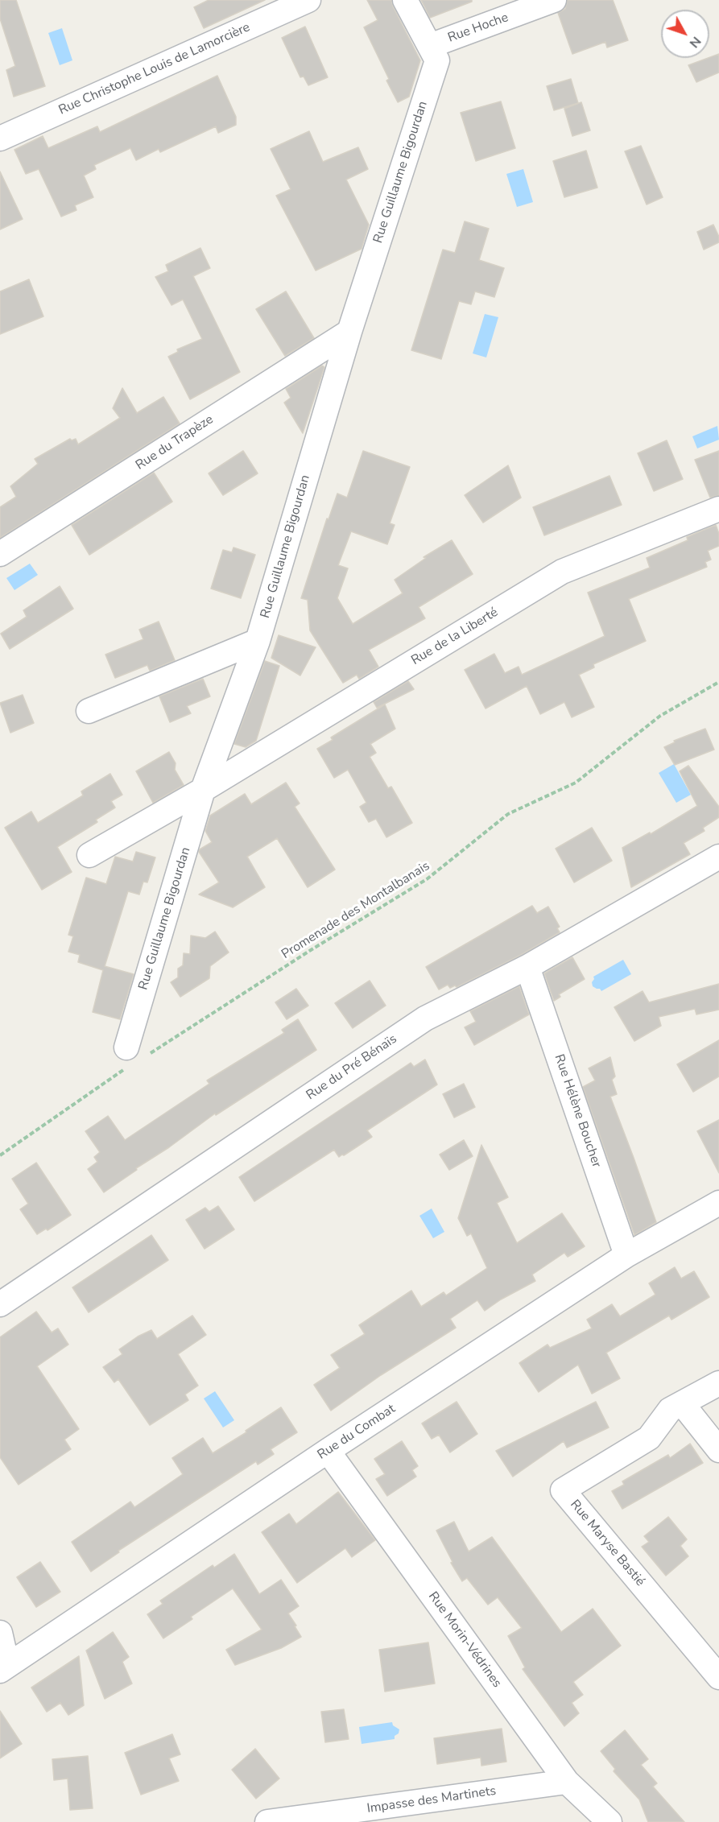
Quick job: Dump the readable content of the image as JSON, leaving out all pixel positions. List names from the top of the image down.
{
  "streets": {
    "street": [
      "Rue Hoche",
      "Rue Christophe Louis de Lamorcière",
      "Rue Guillaume Bigourdan",
      "Rue du Trapèze",
      "Rue de la Liberté",
      "Rue du Pré Bénaïs",
      "Rue Hélène Boucher",
      "Rue du Combat",
      "Rue Maryse Bastié",
      "Rue Morin-Védrines",
      "Impasse des Martinets"
    ],
    "path": ["Promenade des Montalbanais"]
  },
  "crossings": [
    ["Rue Hoche", "Rue Guillaume Bigourdan"],
    ["Rue Guillaume Bigourdan", "Rue du Trapèze"],
    ["Rue Guillaume Bigourdan", "Rue de la Liberté"],
    ["Rue Guillaume Bigourdan", "Promenade des Montalbanais"],
    ["Rue du Pré Bénaïs", "Rue Hélène Boucher"],
    ["Rue Hélène Boucher", "Rue du Combat"],
    ["Rue du Combat", "Rue Morin-Védrines"],
    ["Rue Morin-Védrines", "Impasse des Martinets"]
  ],
  "north": "bottom right"
}
